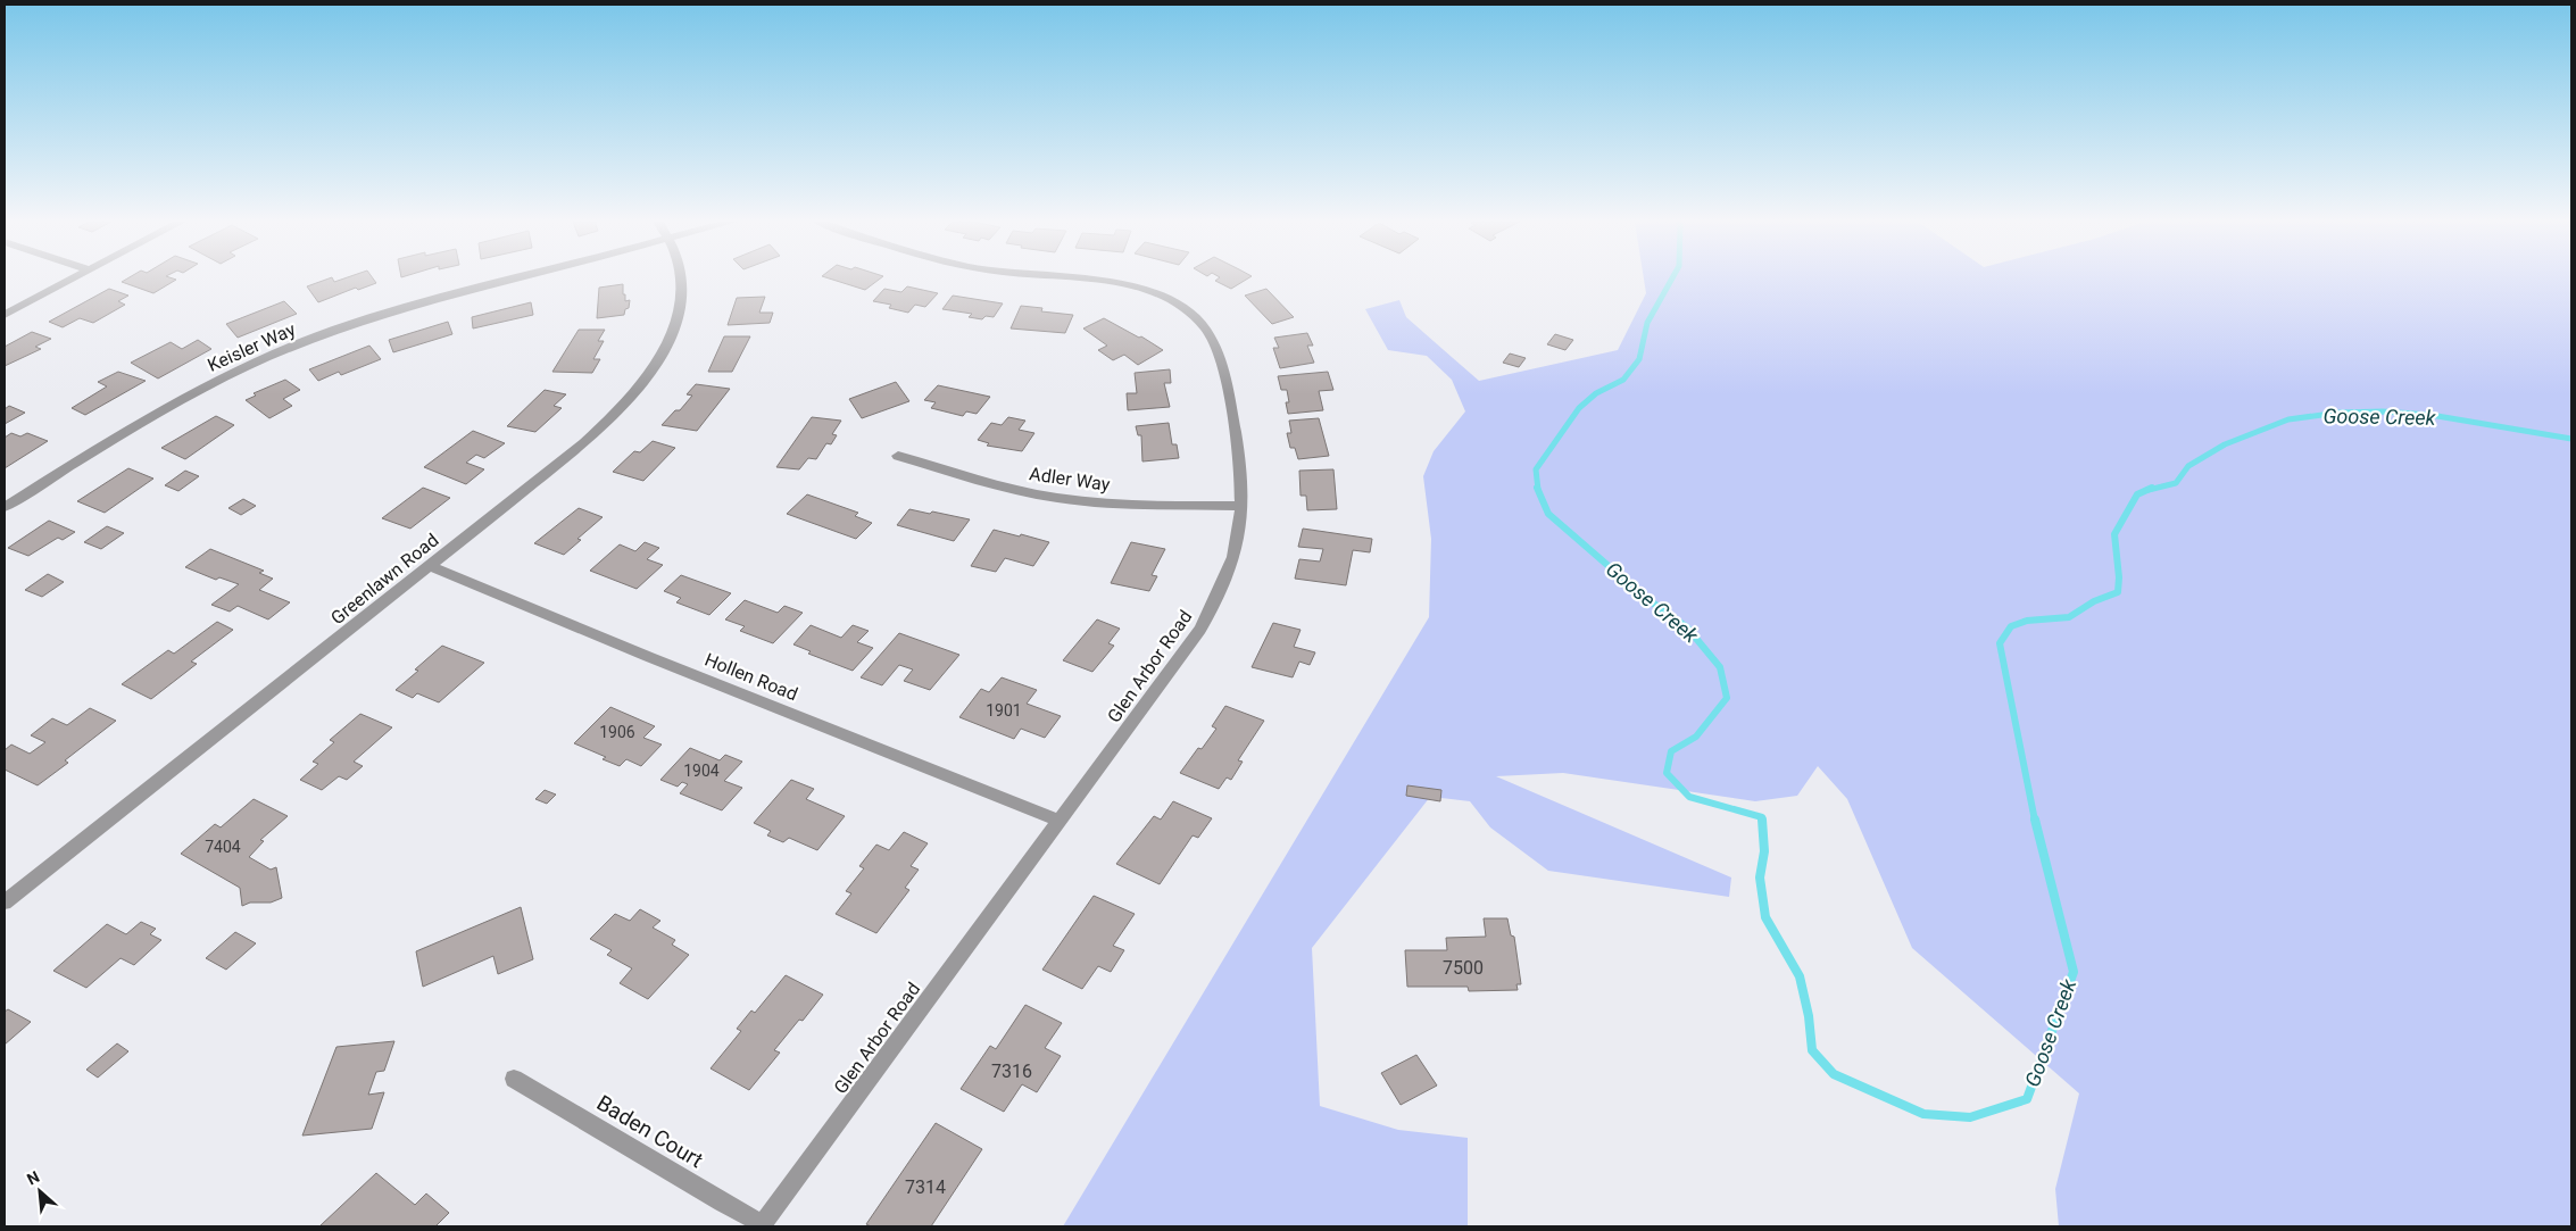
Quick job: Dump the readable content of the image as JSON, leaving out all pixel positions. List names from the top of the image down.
{
  "streets": {
    "street": [
      "Keisler Way",
      "Adler Way",
      "Greenlawn Road",
      "Glen Arbor Road",
      "Hollen Road",
      "Baden Court"
    ]
  },
  "crossings": [
    ["Adler Way", "Glen Arbor Road"],
    ["Greenlawn Road", "Hollen Road"],
    ["Glen Arbor Road", "Hollen Road"],
    ["Glen Arbor Road", "Baden Court"]
  ],
  "water": ["Goose Creek"],
  "house_numbers": [
    "1901",
    "1906",
    "1904",
    "7404",
    "7500",
    "7316",
    "7314"
  ],
  "north": "top left"
}
